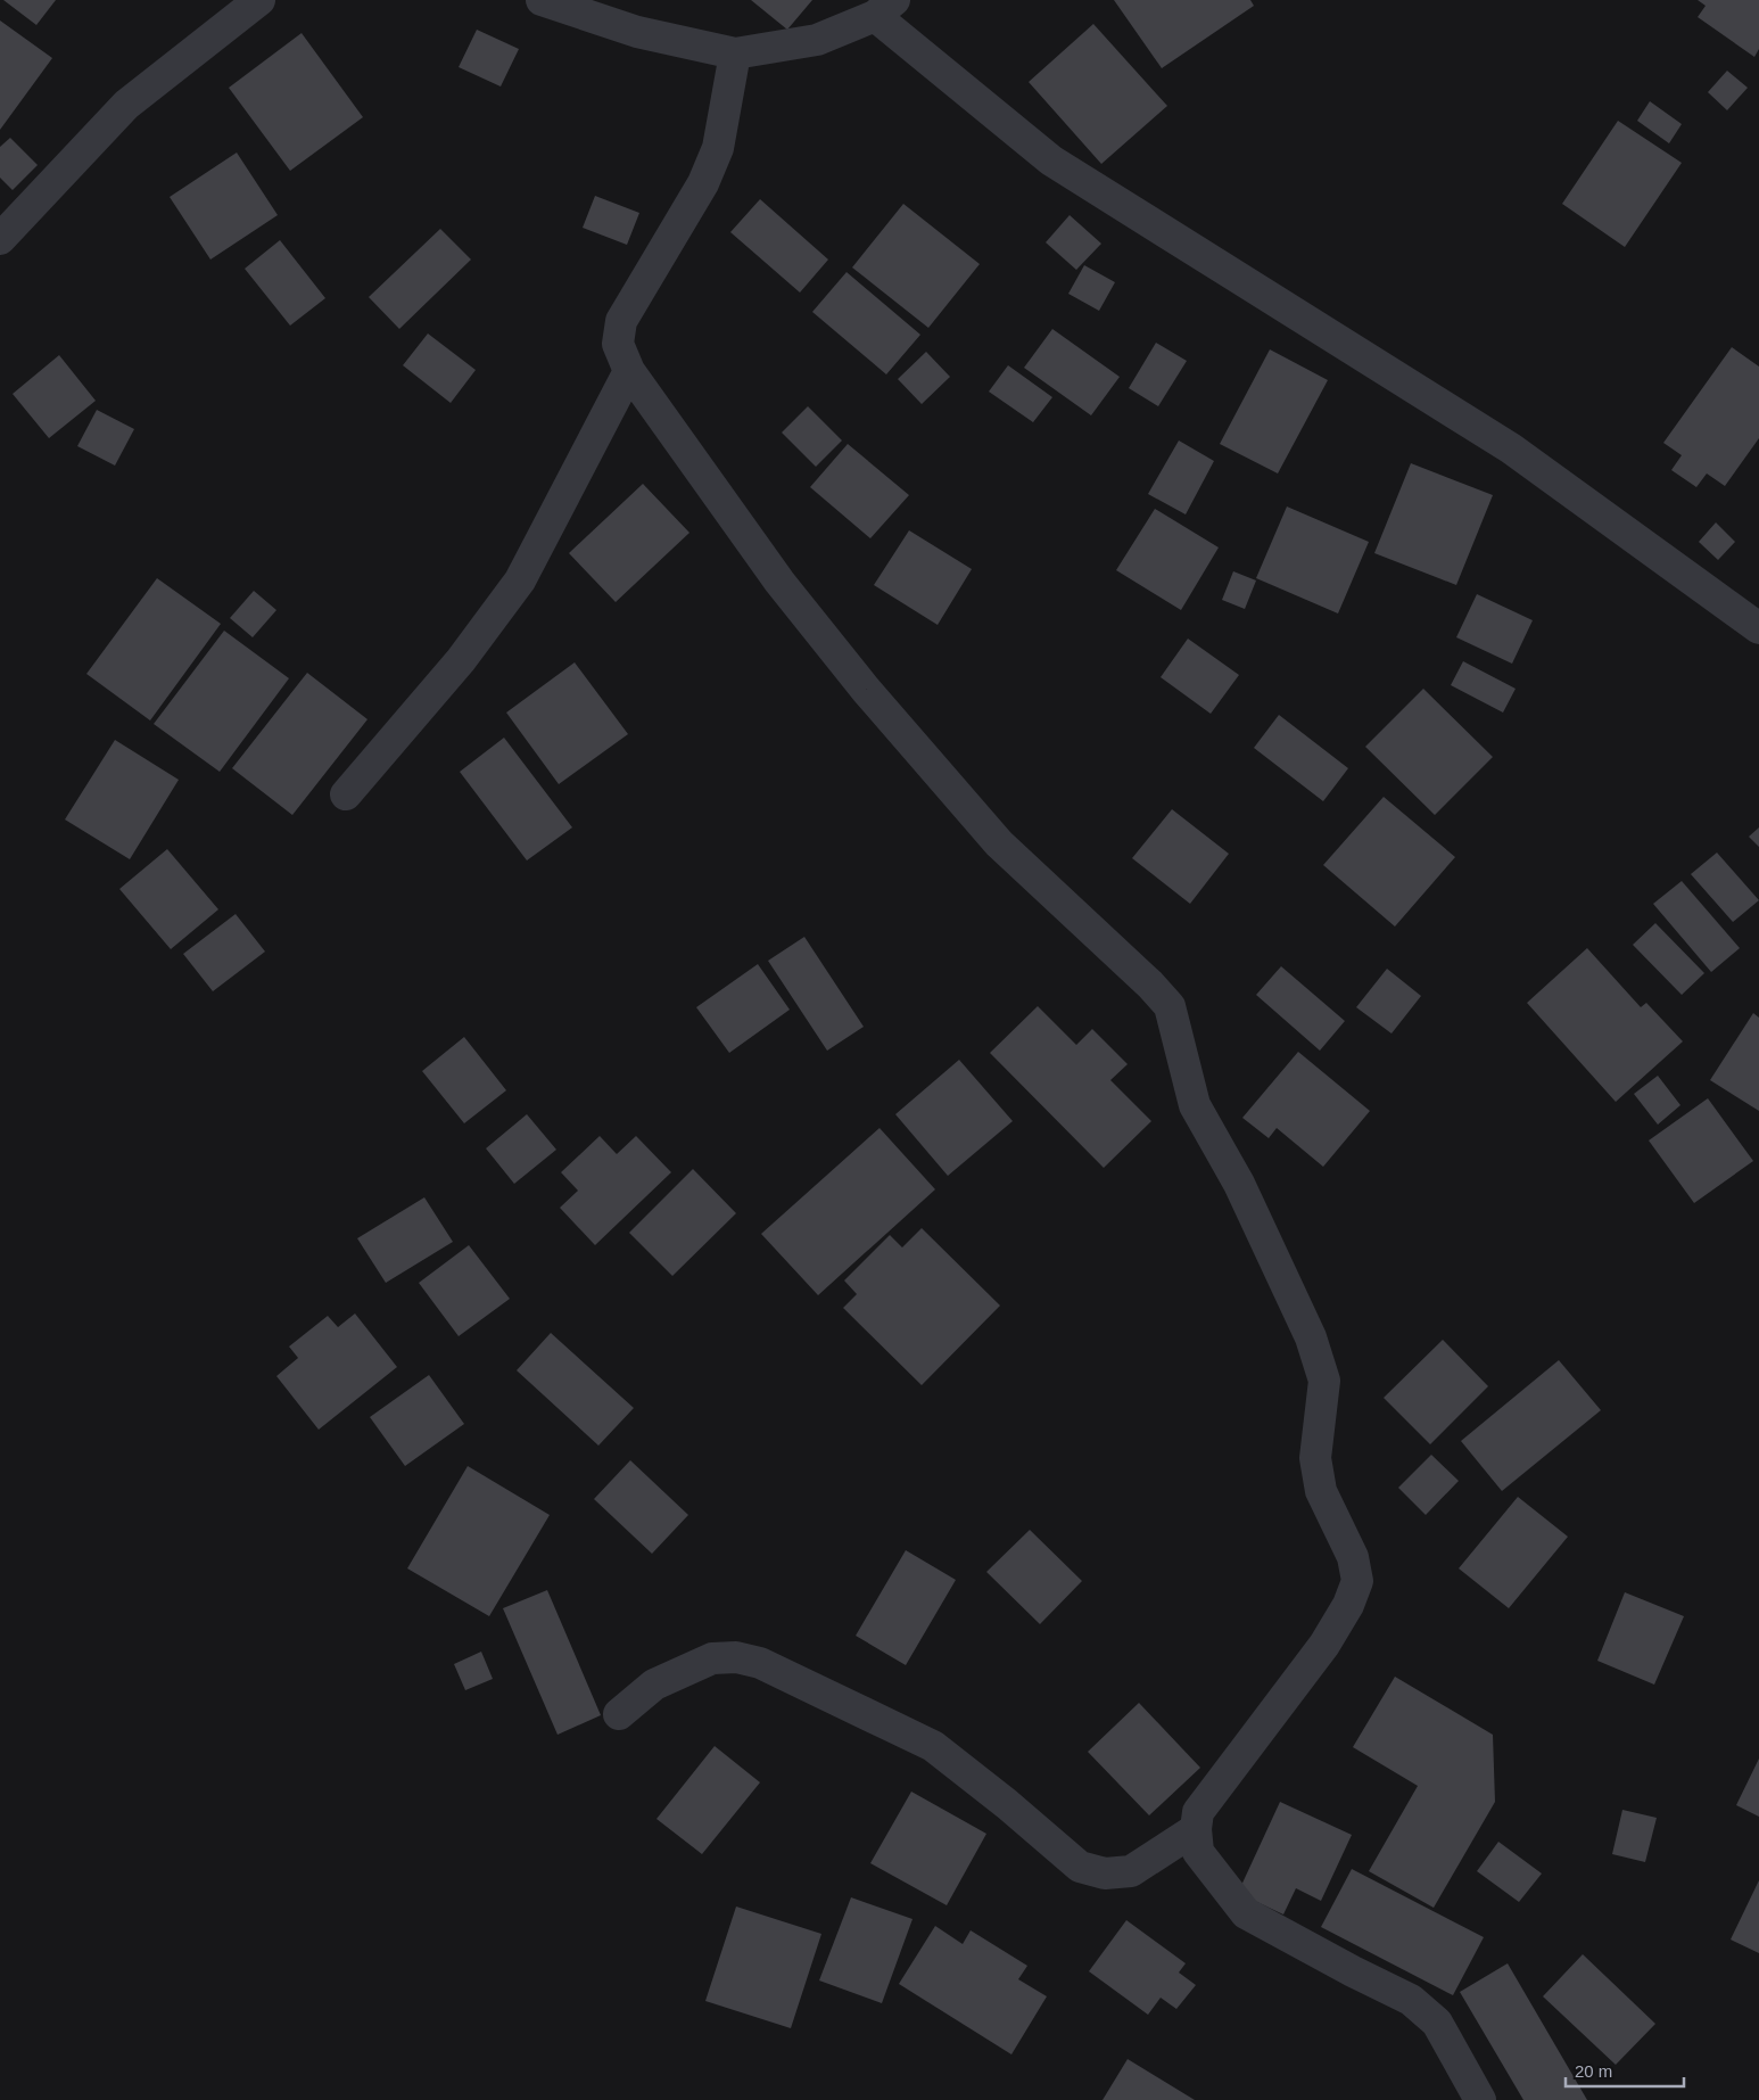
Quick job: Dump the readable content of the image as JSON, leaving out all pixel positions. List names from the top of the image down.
{
  "scale_bar": "20 m"
}
